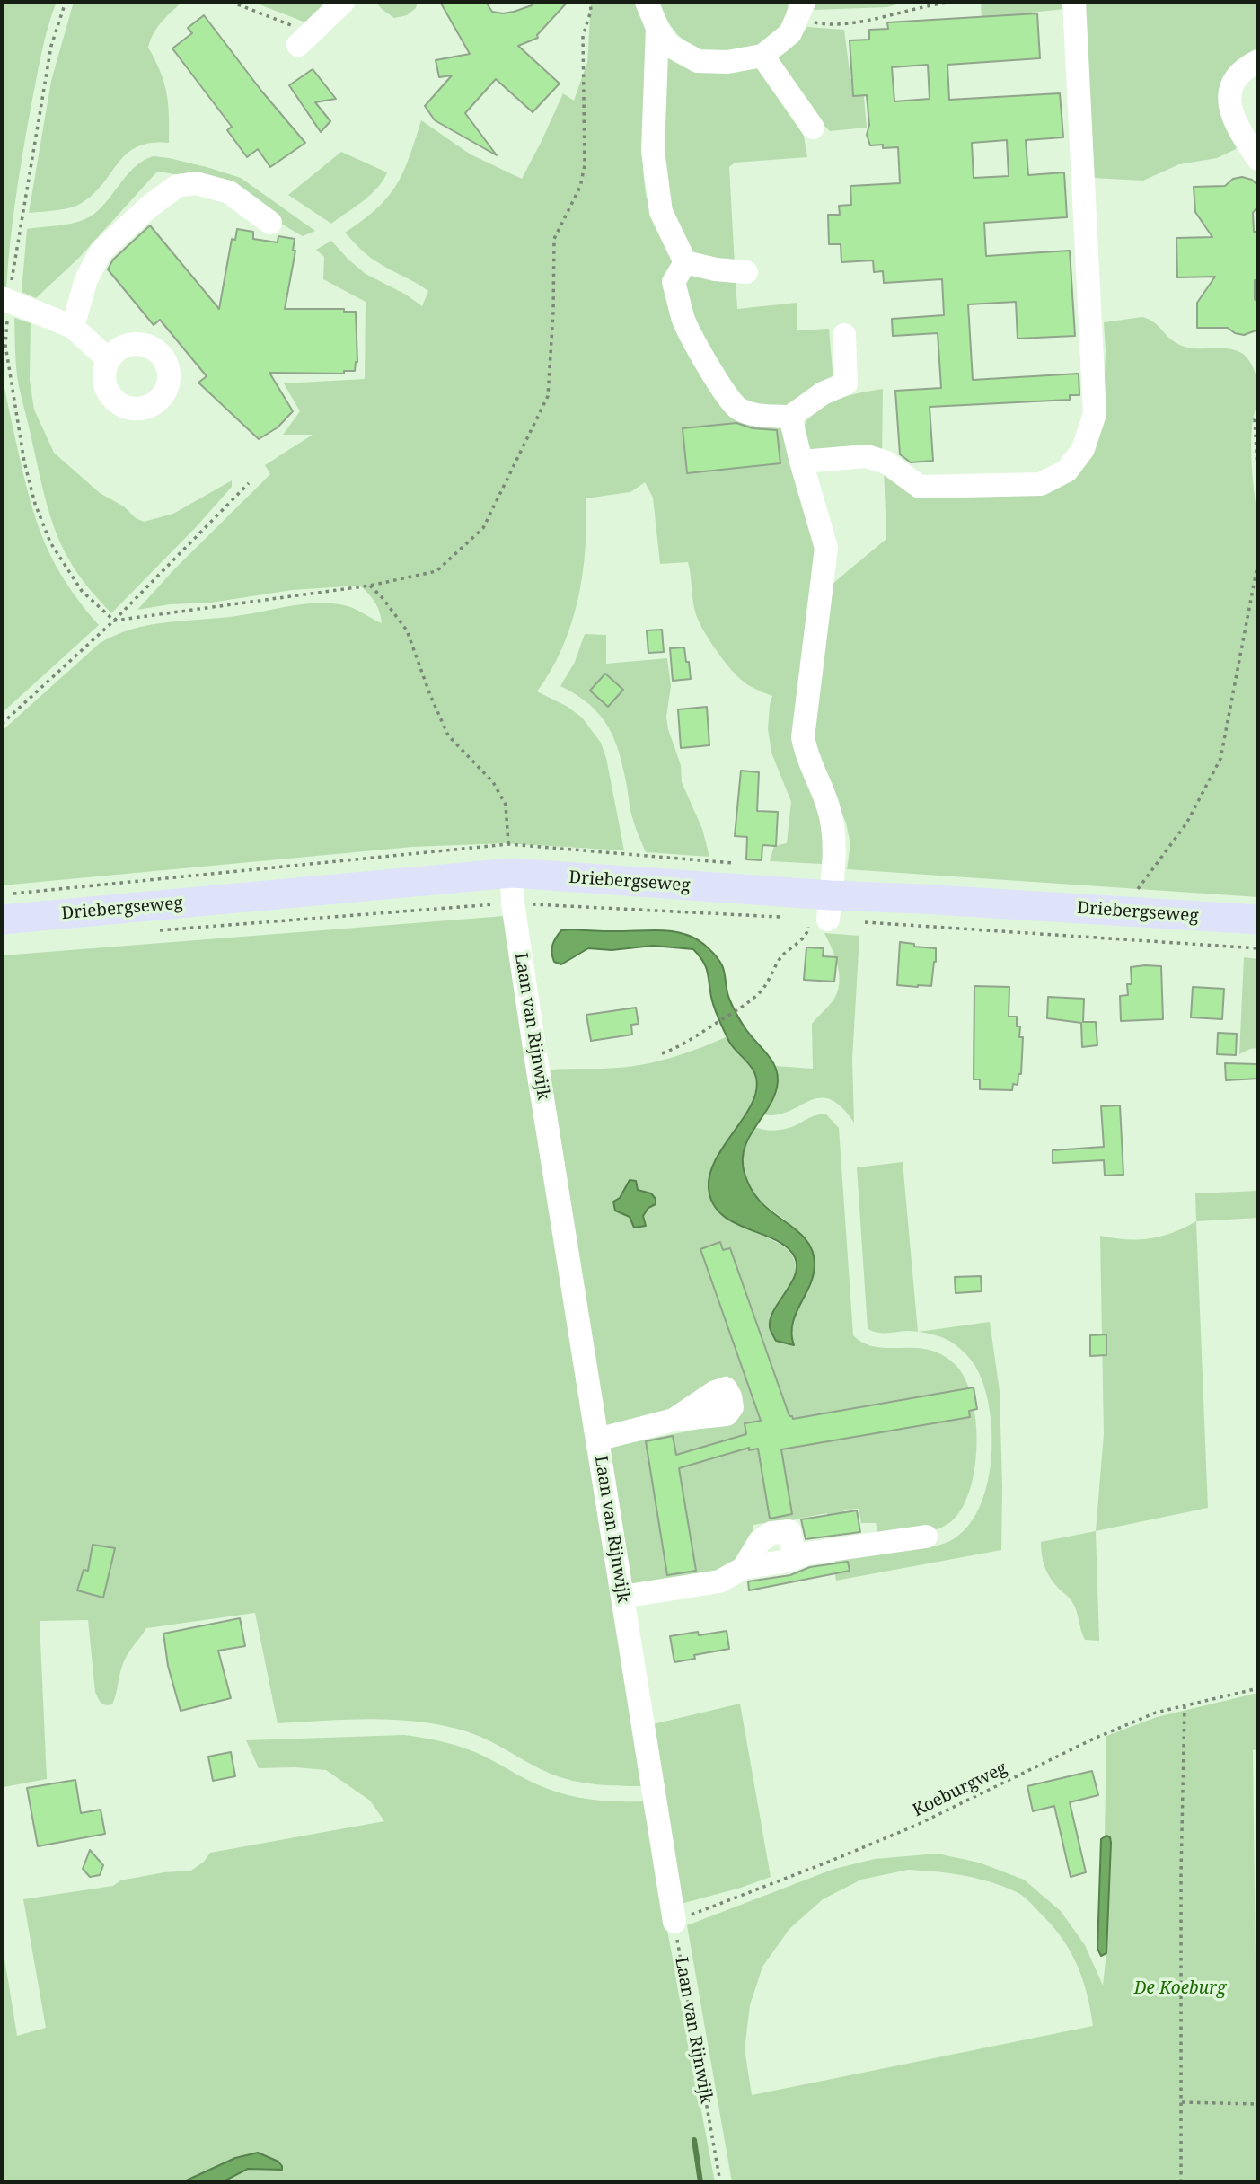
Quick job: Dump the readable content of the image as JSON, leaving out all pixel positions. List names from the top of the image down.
{
  "streets": {
    "main road": ["Driebergseweg"],
    "street": ["Laan van Rijnwijk"],
    "path": ["Koeburgweg"]
  },
  "crossings": [
    ["Driebergseweg", "Laan van Rijnwijk"],
    ["Laan van Rijnwijk", "Koeburgweg"]
  ],
  "parks": ["De Koeburg"]
}
